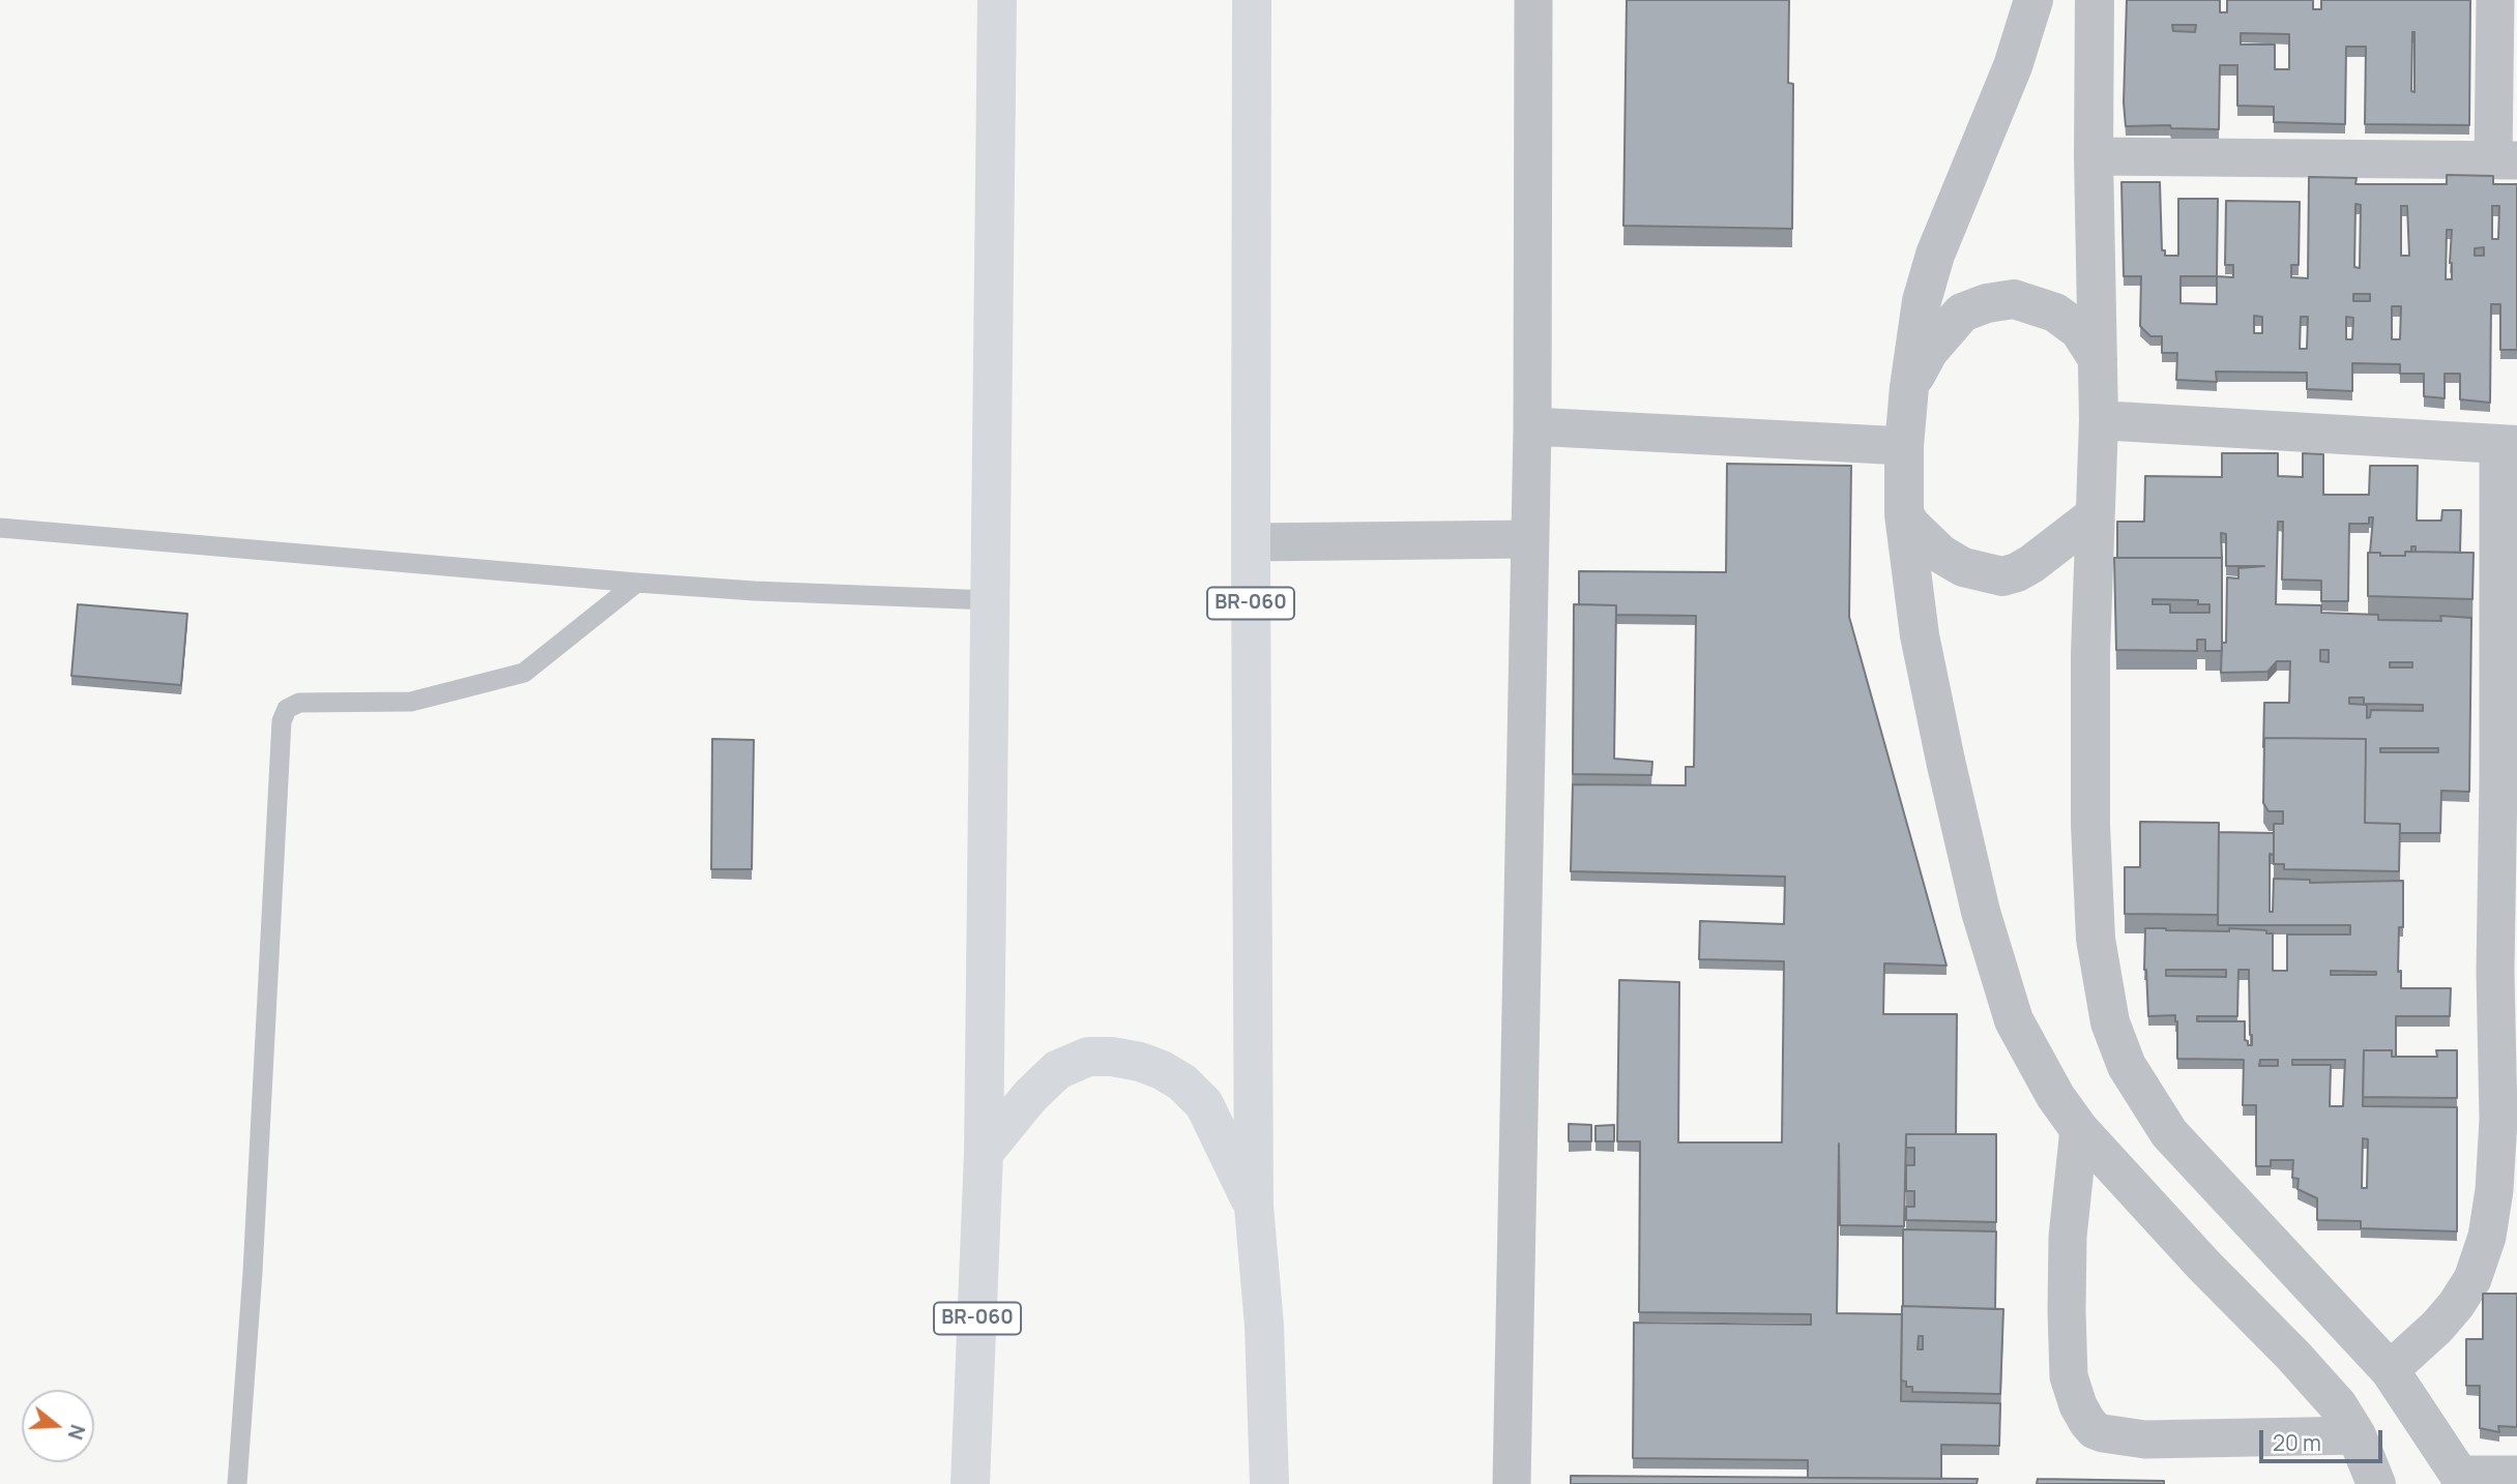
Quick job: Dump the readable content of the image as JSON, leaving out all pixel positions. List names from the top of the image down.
{
  "streets": {
    "highway": ["BR-060"]
  },
  "scale_bar": "20 m",
  "north": "right"
}
